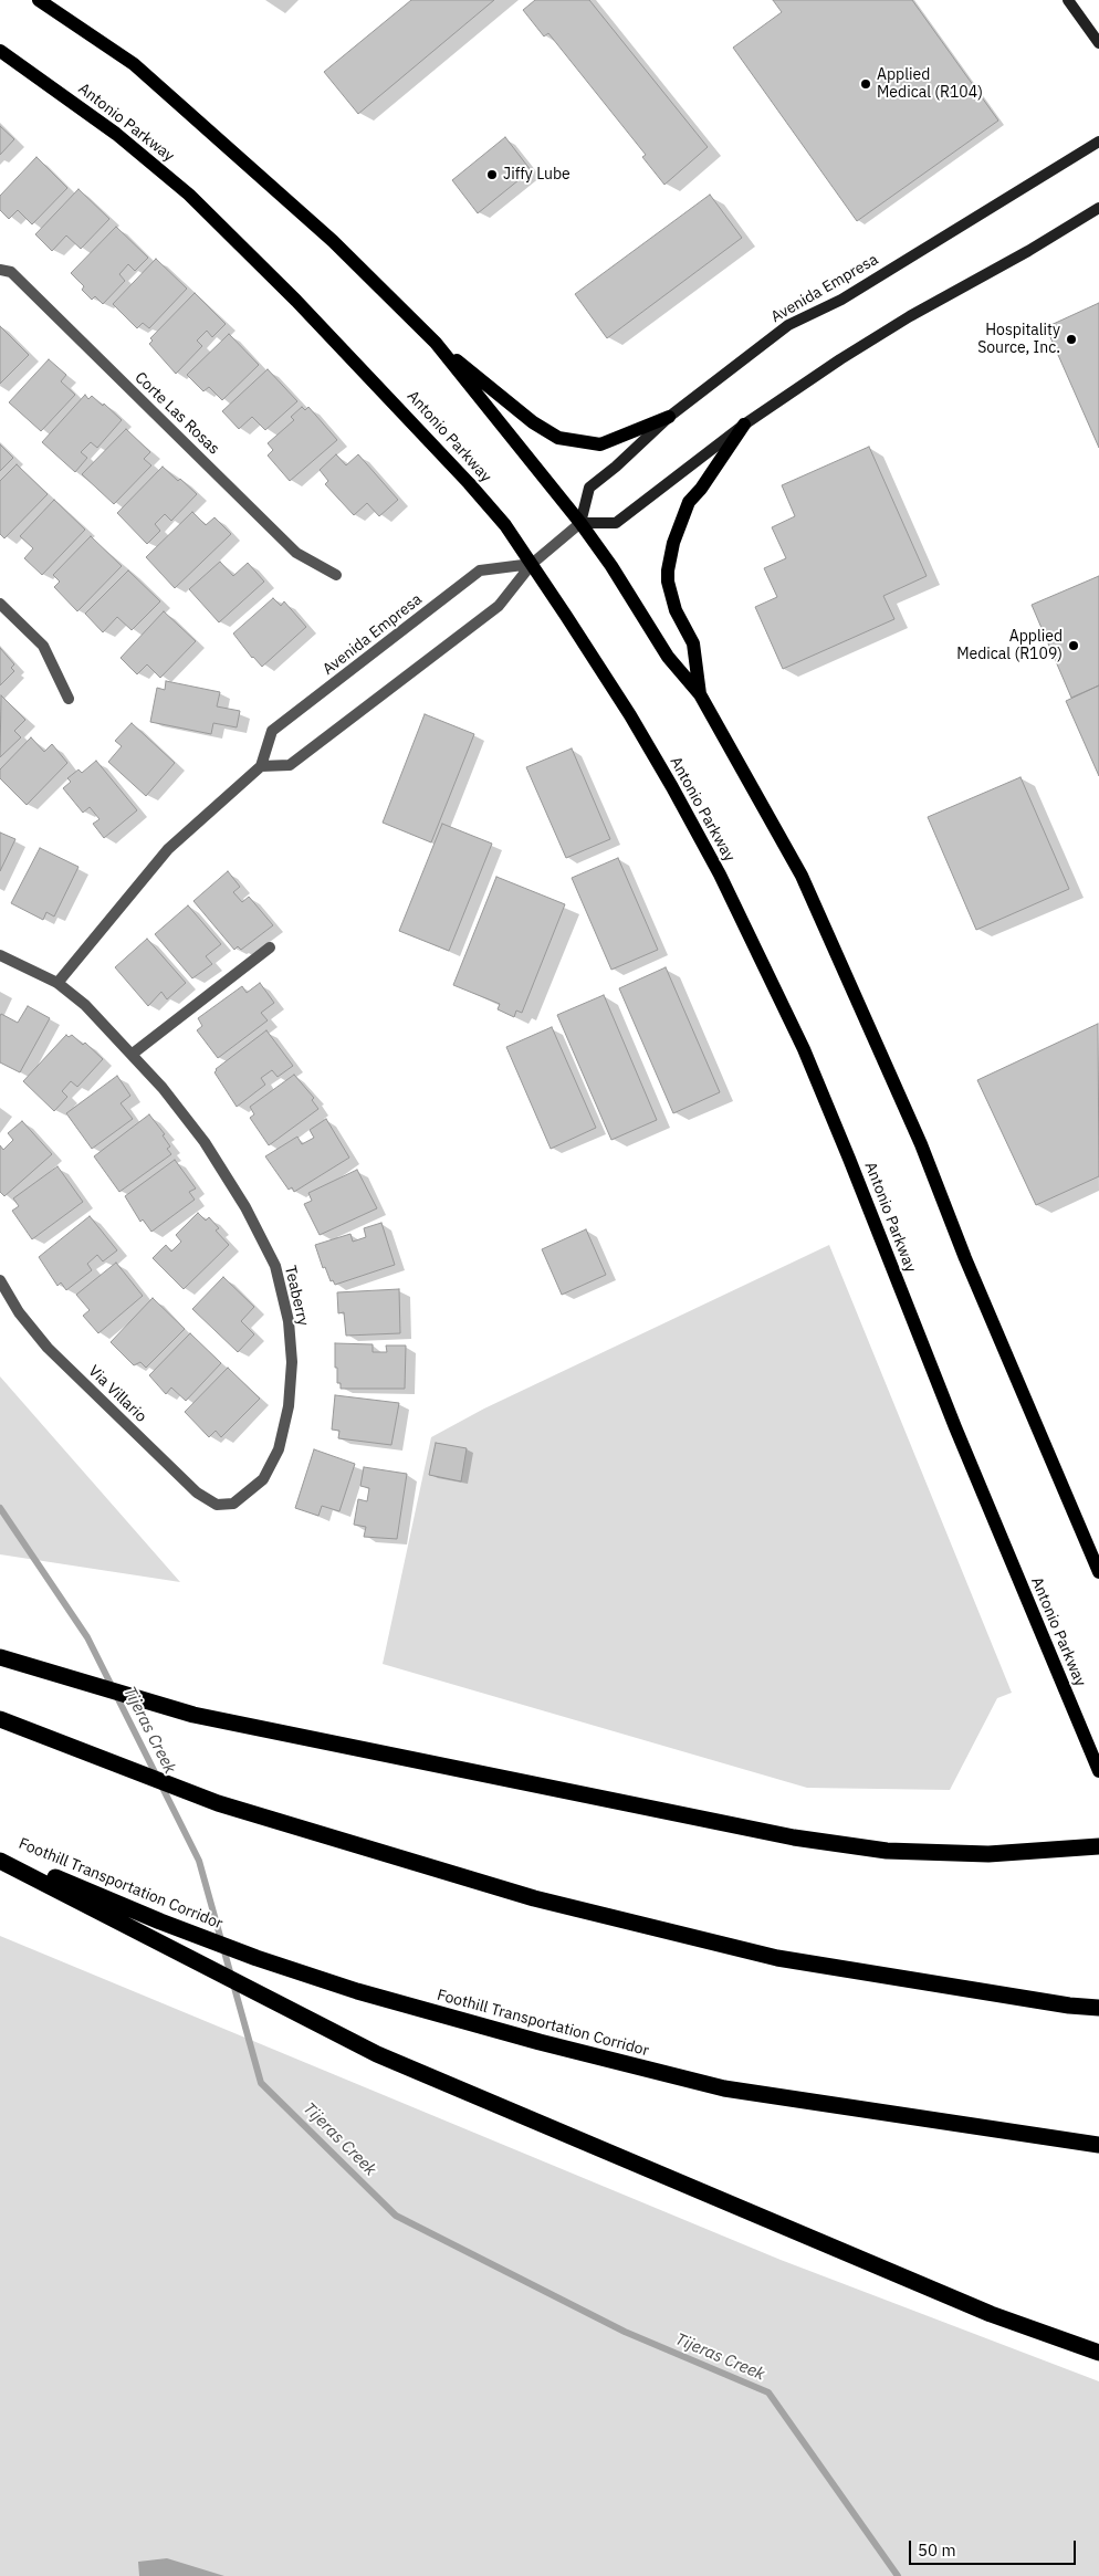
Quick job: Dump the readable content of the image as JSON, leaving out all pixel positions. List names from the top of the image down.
{
  "streets": {
    "highway": ["Foothill Transportation Corridor"],
    "main road": ["Antonio Parkway", "Avenida Empresa"],
    "street": ["Corte Las Rosas", "Teaberry", "Via Villario"]
  },
  "crossings": [
    ["Antonio Parkway", "Avenida Empresa"],
    ["Teaberry", "Via Villario"]
  ],
  "water": ["Tijeras Creek"],
  "places": [
    "Applied Medical (R104)",
    "Jiffy Lube",
    "Hospitality Source, Inc.",
    "Applied Medical (R109)"
  ],
  "scale_bar": "50 m"
}
